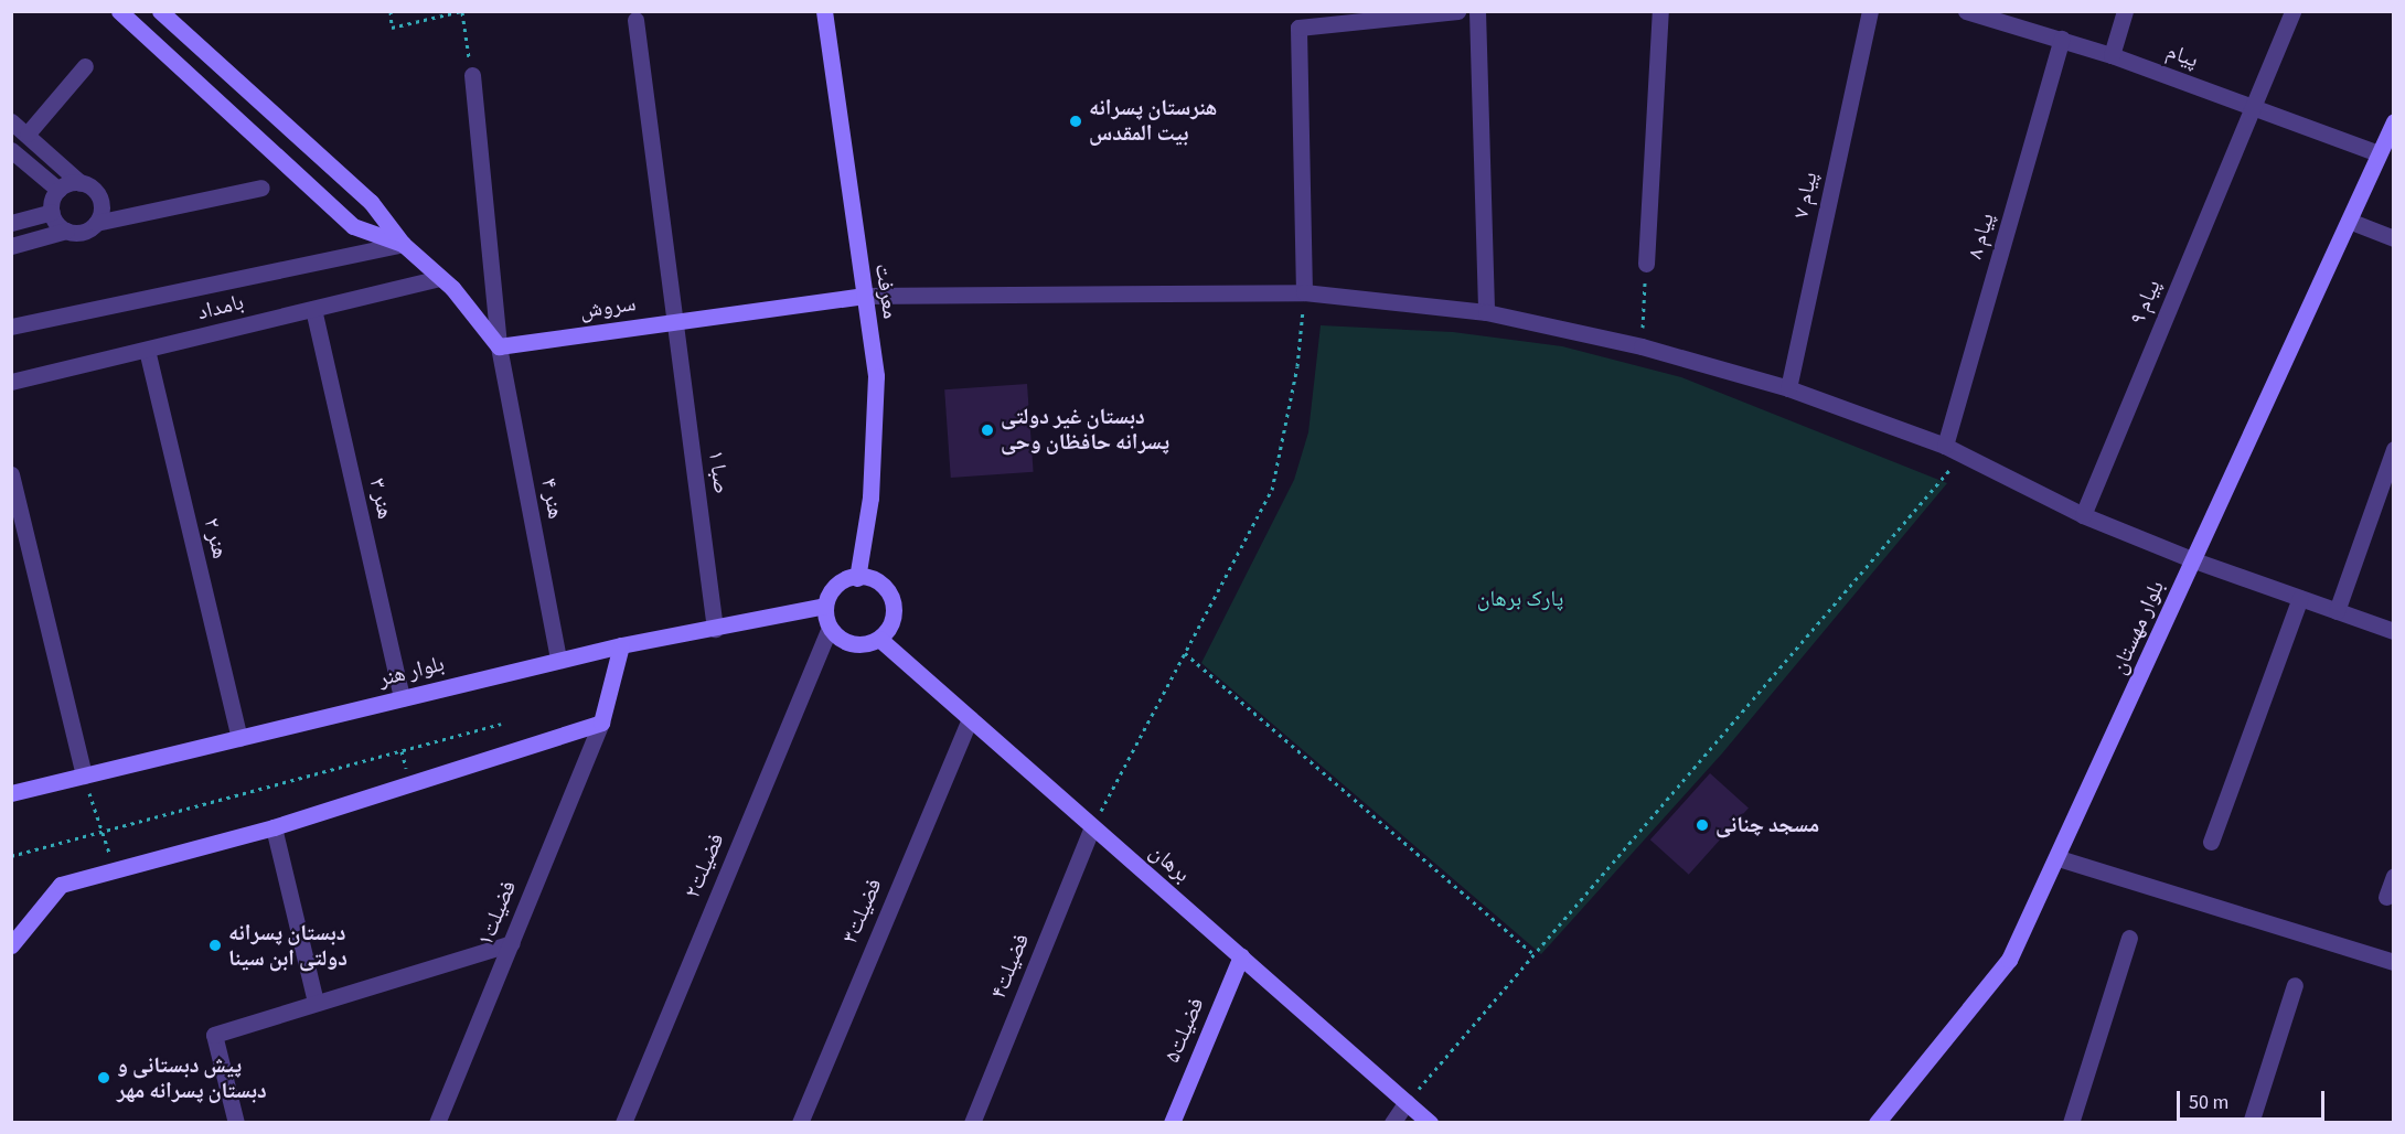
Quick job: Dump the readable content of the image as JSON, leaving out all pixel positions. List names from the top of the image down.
{
  "streets": {
    "street": [
      "پیام",
      "پیام ۷",
      "پیام ۸",
      "معرفت",
      "پیام ۹",
      "بامداد",
      "سروش",
      "صبا ۱",
      "هنر ۳",
      "هنر ۴",
      "هنر ۲",
      "بلوار مهستان",
      "بلوار هنر",
      "برهان",
      "فضیلت۲",
      "فضیلت۳",
      "فضیلت۱",
      "فضیلت۴",
      "فضیلت۵"
    ]
  },
  "crossings": [
    ["پیام", "پیام ۸"],
    ["پیام", "پیام ۹"],
    ["پیام", "بلوار مهستان"],
    ["معرفت", "سروش"],
    ["معرفت", "بلوار هنر"],
    ["معرفت", "برهان"],
    ["معرفت", "فضیلت۲"],
    ["بامداد", "هنر ۳"],
    ["بامداد", "هنر ۲"],
    ["سروش", "صبا ۱"],
    ["سروش", "هنر ۴"],
    ["صبا ۱", "بلوار هنر"],
    ["هنر ۳", "بلوار هنر"],
    ["هنر ۴", "بلوار هنر"],
    ["هنر ۲", "بلوار هنر"],
    ["بلوار هنر", "برهان"],
    ["بلوار هنر", "فضیلت۲"],
    ["برهان", "فضیلت۲"],
    ["برهان", "فضیلت۳"],
    ["برهان", "فضیلت۴"],
    ["برهان", "فضیلت۵"]
  ],
  "parks": ["پارک برهان"],
  "places": [
    "هنرستان پسرانه بیت المقدس",
    "دبستان غیر دولتی پسرانه حافظان وحی",
    "مسجد چنانی",
    "دبستان پسرانه دولتی ابن سینا",
    "پیش دبستانی و دبستان پسرانه مهر"
  ],
  "scale_bar": "50 m"
}
